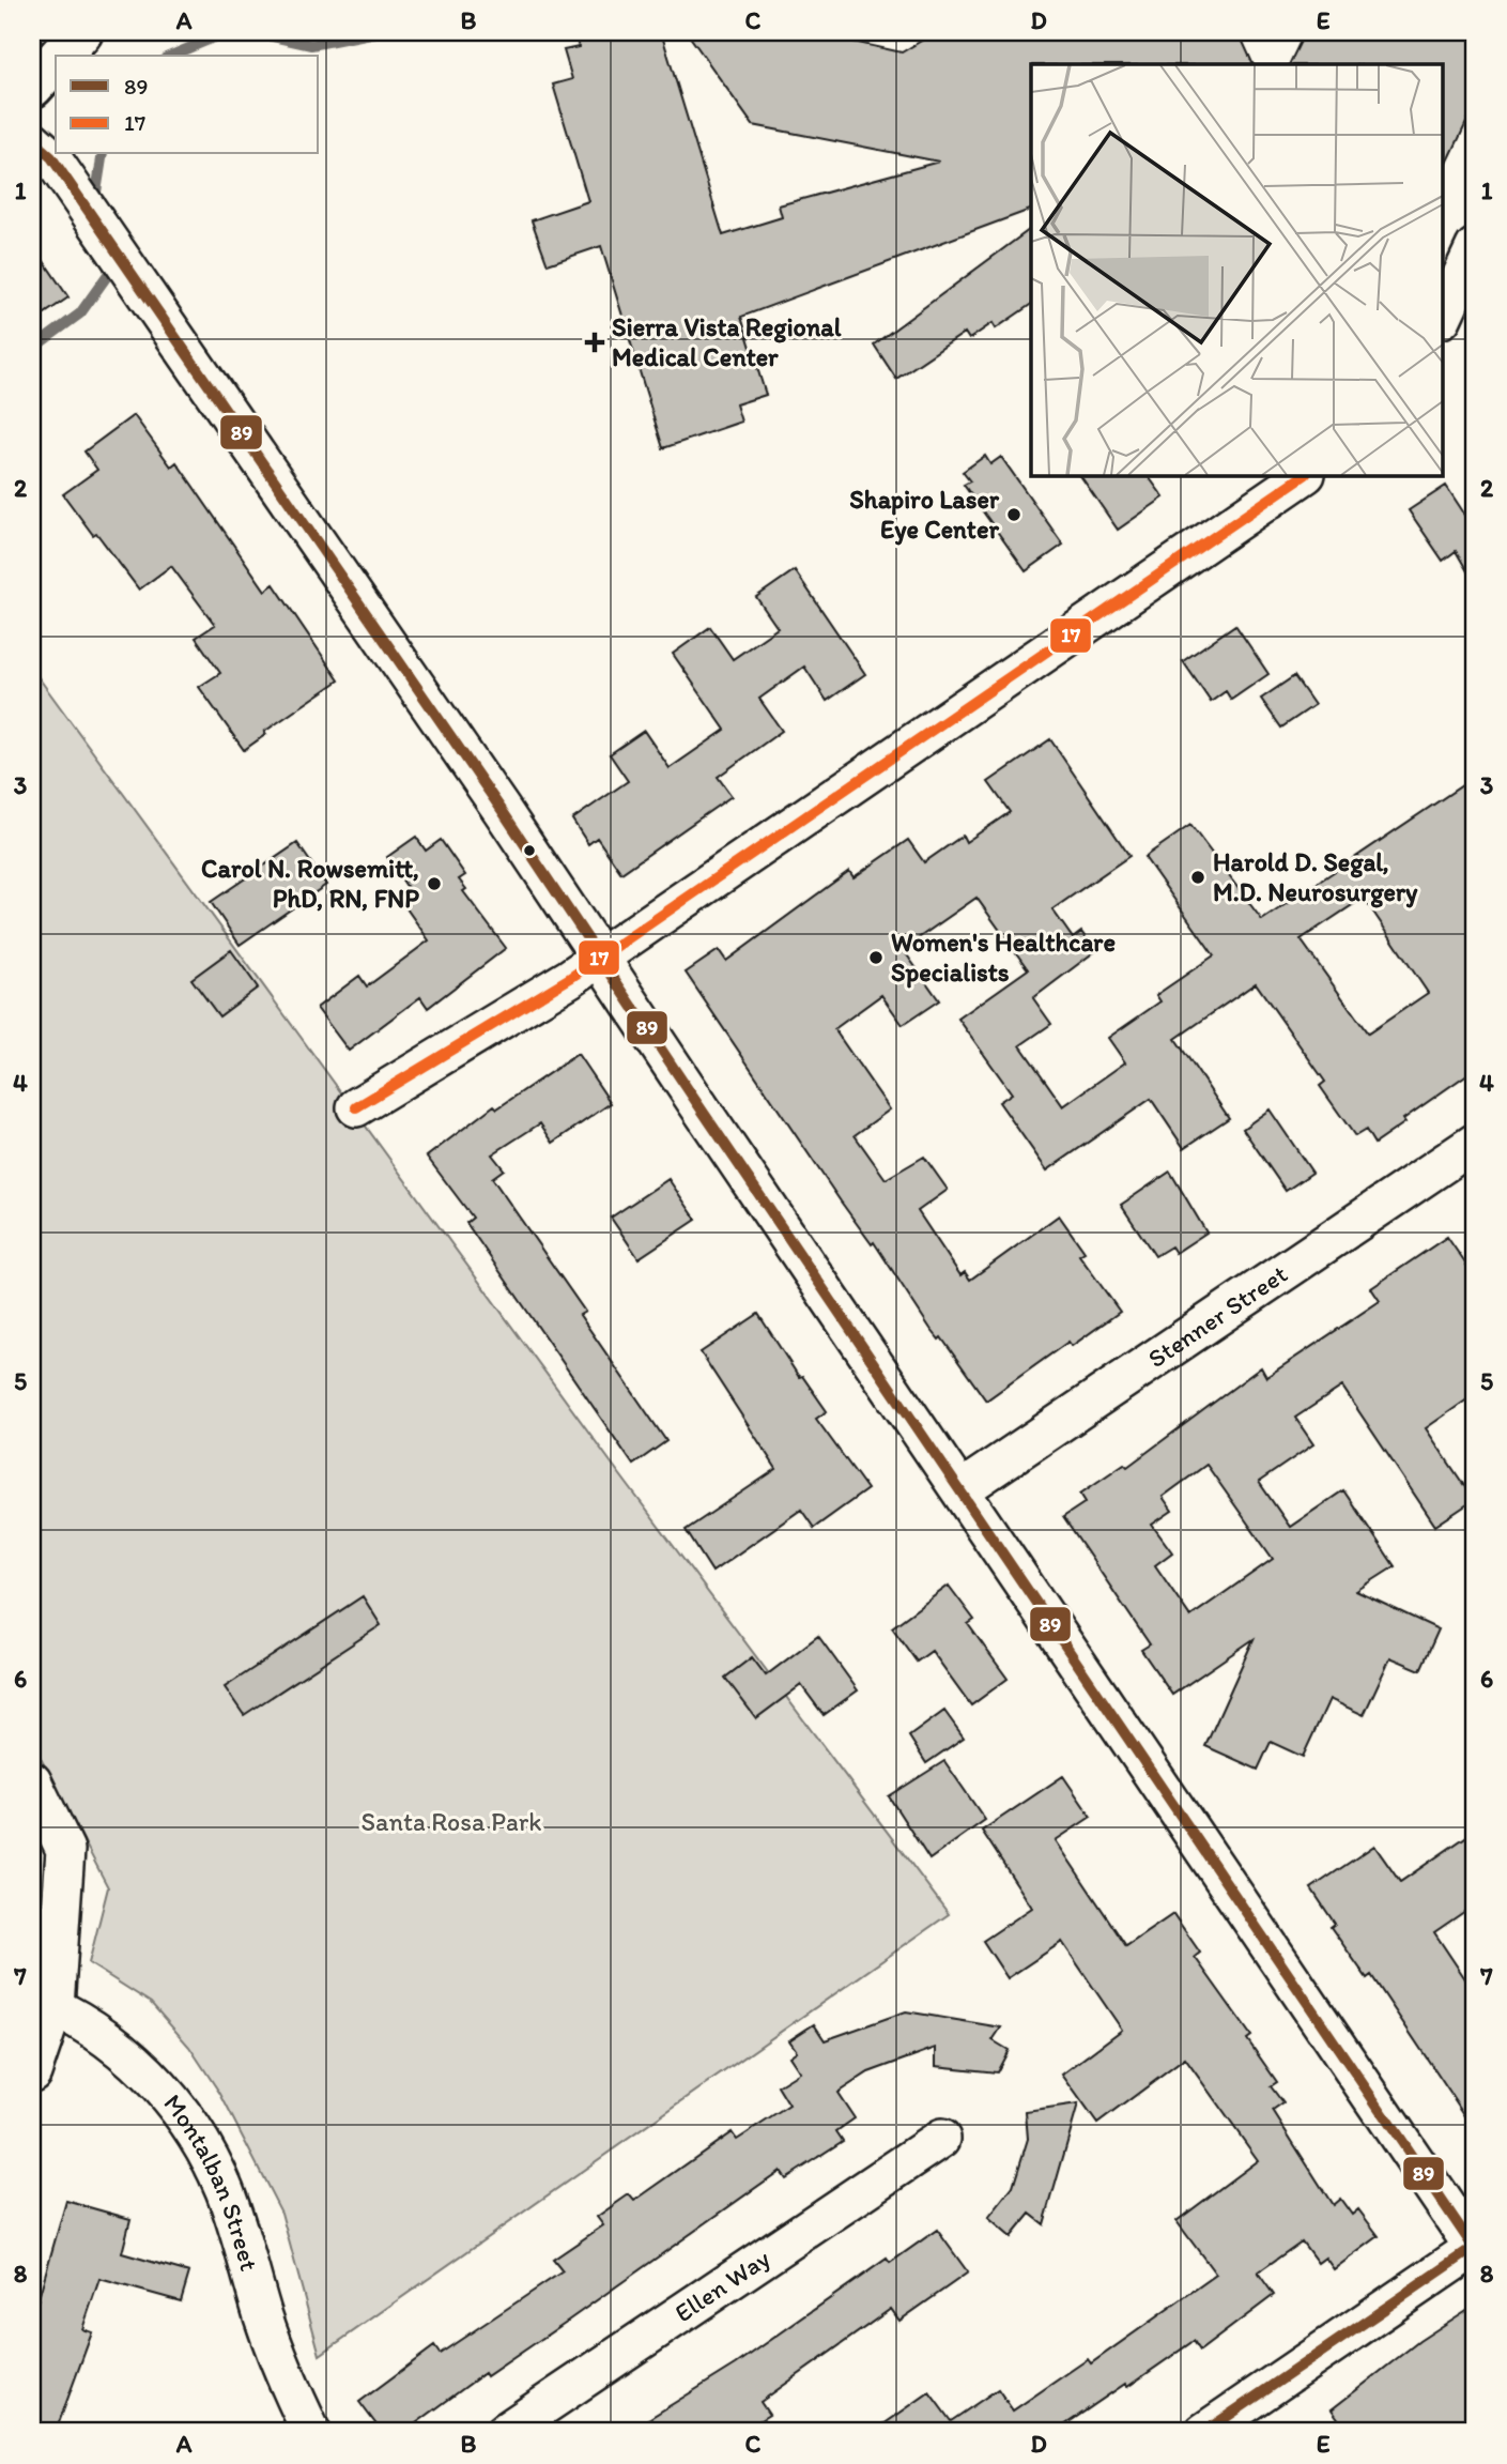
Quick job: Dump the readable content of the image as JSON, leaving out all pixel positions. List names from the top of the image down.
{
  "streets": {
    "street": ["Stenner Street", "Montalban Street", "Ellen Way"]
  },
  "parks": ["Santa Rosa Park"],
  "places": {
    "health": ["Sierra Vista Regional Medical Center"],
    "other": [
      "Shapiro Laser Eye Center",
      "Harold D. Segal, M.D. Neurosurgery",
      "Carol N. Rowsemitt, PhD, RN, FNP",
      "Women's Healthcare Specialists"
    ]
  },
  "lines": ["transit line 89", "transit line 17"],
  "legend": ["89", "17"],
  "grid": {
    "columns": [
      "A",
      "B",
      "C",
      "D",
      "E"
    ],
    "rows": [
      "1",
      "2",
      "3",
      "4",
      "5",
      "6",
      "7",
      "8"
    ]
  }
}
